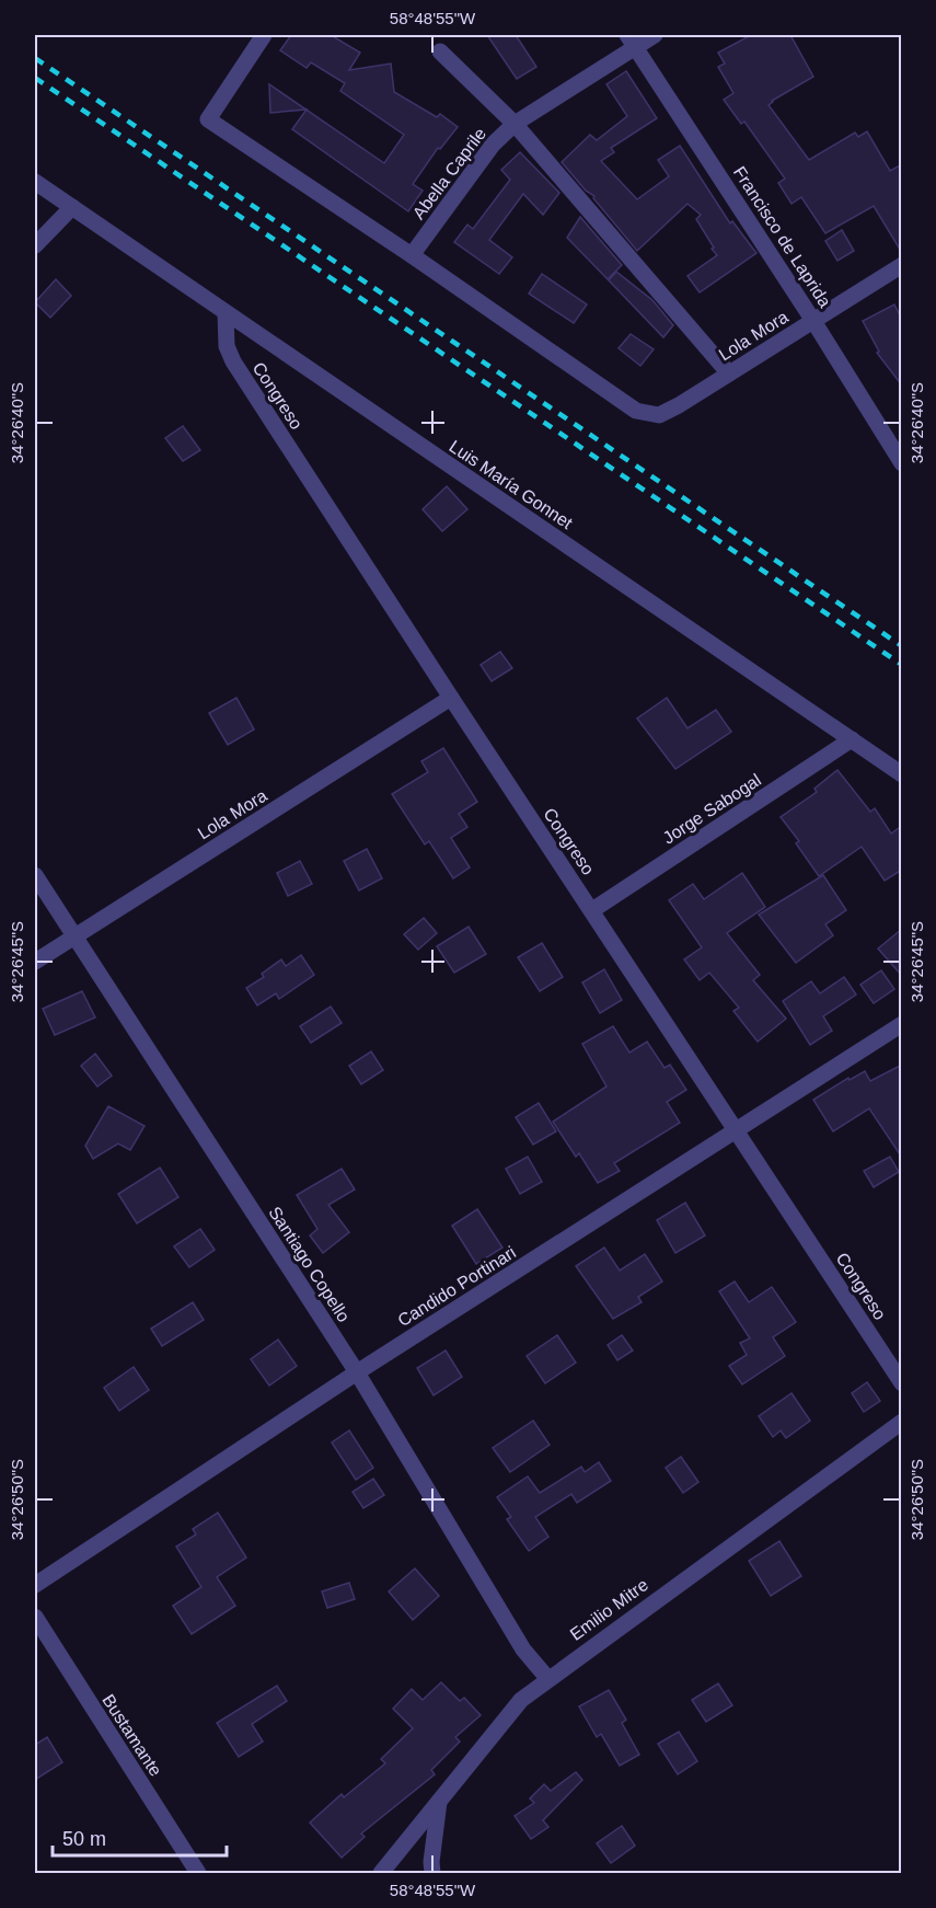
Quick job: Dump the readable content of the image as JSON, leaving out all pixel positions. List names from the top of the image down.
{
  "streets": {
    "street": [
      "Abella Caprile",
      "Francisco de Laprida",
      "Lola Mora",
      "Congreso",
      "Luis María Gonnet",
      "Jorge Sabogal",
      "Santiago Copello",
      "Candido Portinari",
      "Emilio Mitre",
      "Bustamante"
    ]
  },
  "crossings": [
    ["Abella Caprile", "Francisco de Laprida"],
    ["Abella Caprile", "Lola Mora"],
    ["Francisco de Laprida", "Lola Mora"],
    ["Lola Mora", "Congreso"],
    ["Lola Mora", "Santiago Copello"],
    ["Congreso", "Luis María Gonnet"],
    ["Congreso", "Jorge Sabogal"],
    ["Congreso", "Candido Portinari"],
    ["Luis María Gonnet", "Jorge Sabogal"],
    ["Santiago Copello", "Candido Portinari"],
    ["Santiago Copello", "Emilio Mitre"]
  ],
  "scale_bar": "50 m",
  "coordinates": [
    "58°48'55\"W",
    "34°26'40\"S",
    "34°26'45\"S",
    "34°26'50\"S"
  ]
}
